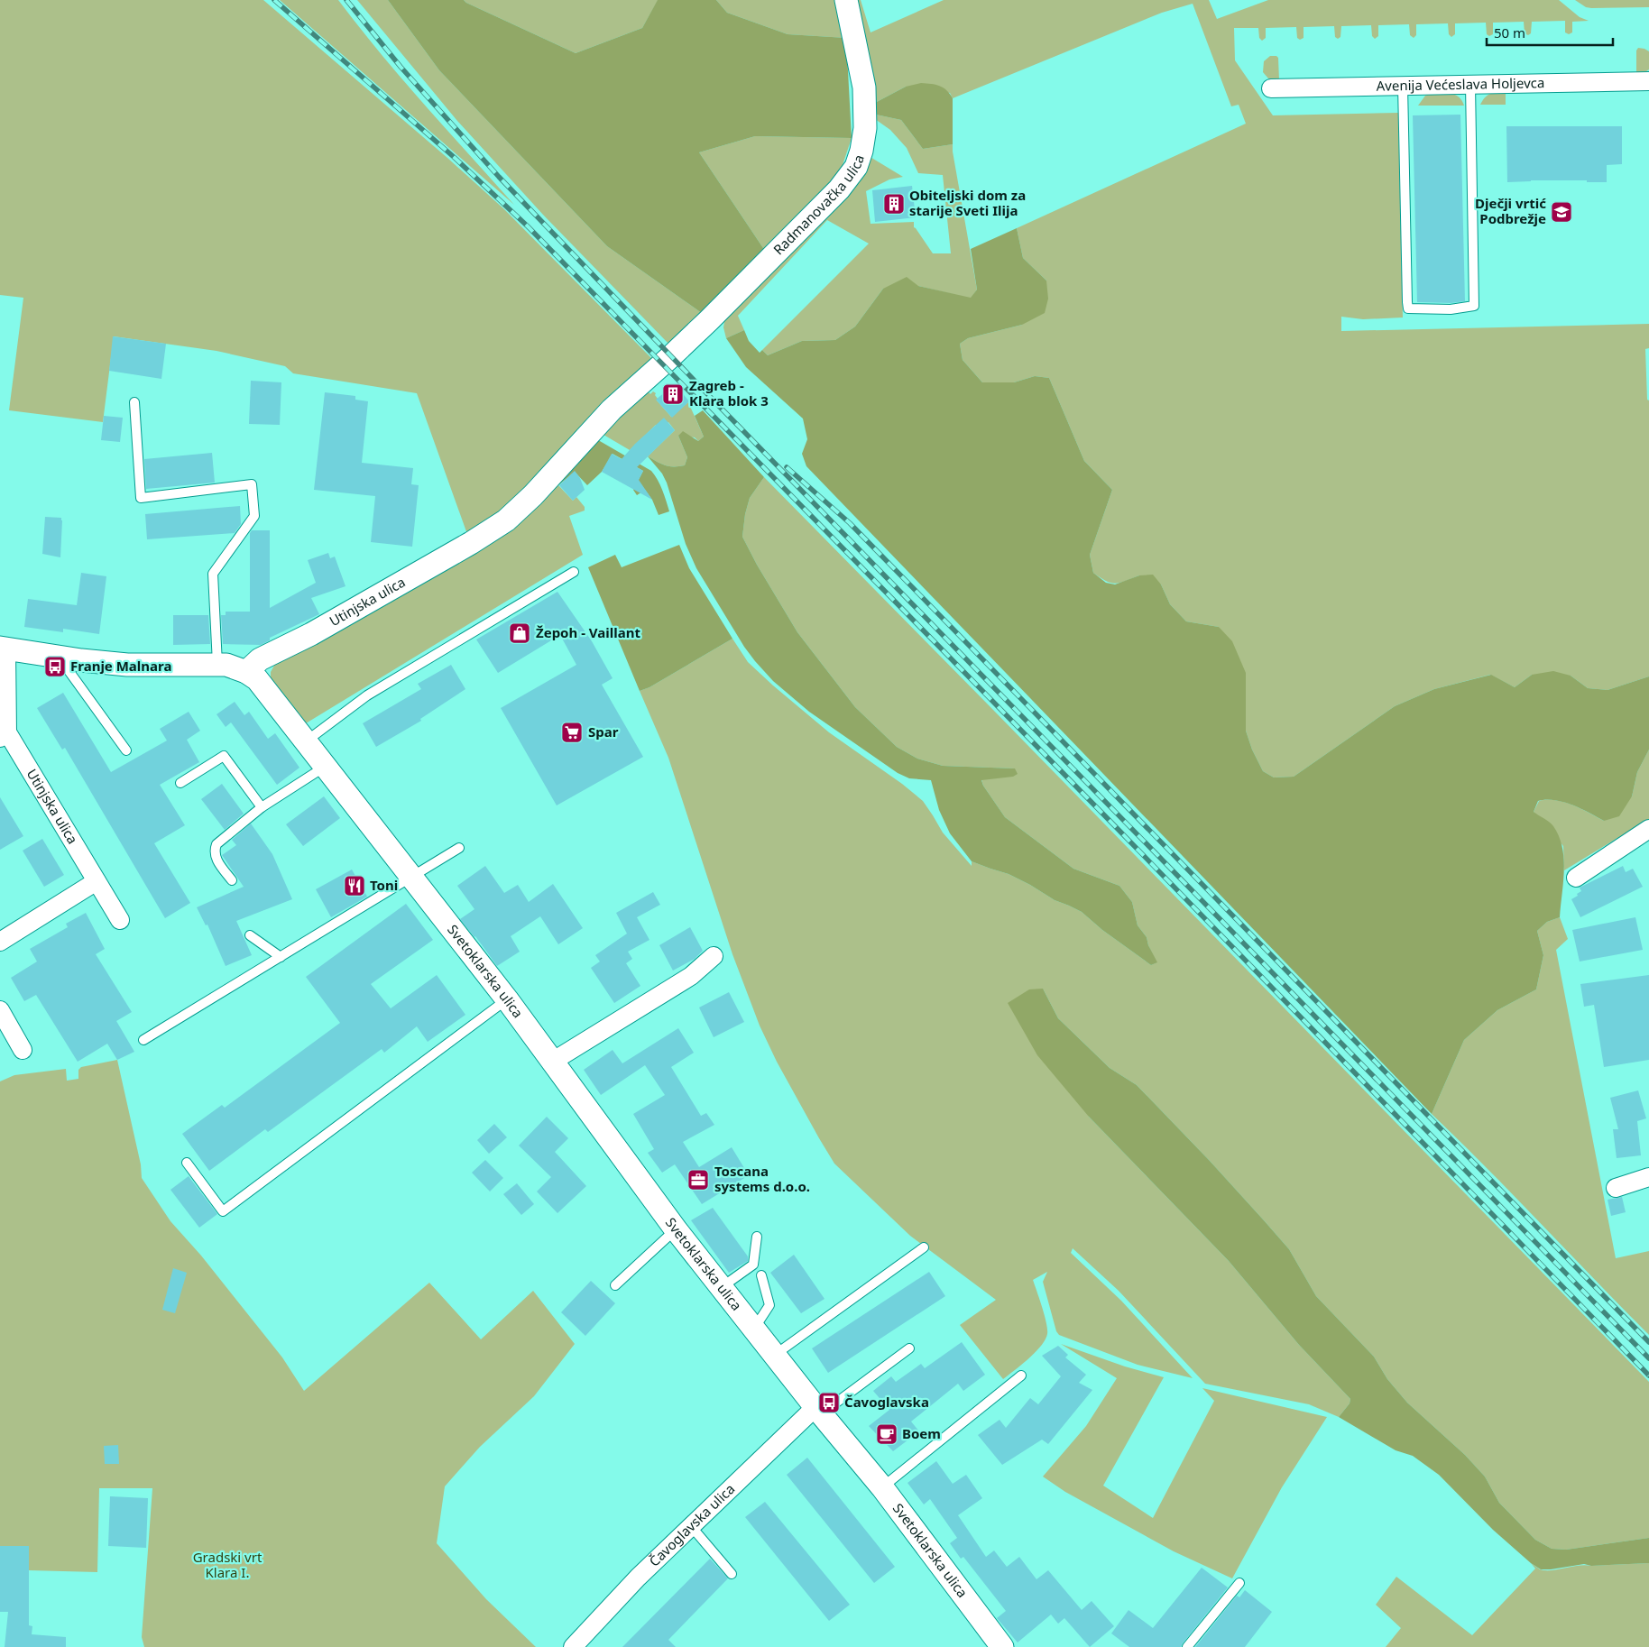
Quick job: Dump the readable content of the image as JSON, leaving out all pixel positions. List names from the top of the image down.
{
  "streets": {
    "street": [
      "Avenija Većeslava Holjevca",
      "Radmanovačka ulica",
      "Utinjska ulica",
      "Svetoklarska ulica",
      "Čavoglavska ulica"
    ]
  },
  "crossings": [
    ["Radmanovačka ulica", "Utinjska ulica"],
    ["Utinjska ulica", "Svetoklarska ulica"],
    ["Svetoklarska ulica", "Čavoglavska ulica"]
  ],
  "parks": ["Gradski vrt Klara I."],
  "places": {
    "building": ["Obiteljski dom za starije Sveti Ilija", "Zagreb - Klara blok 3"],
    "school or university": ["Dječji vrtić Podbrežje"],
    "shop": ["Žepoh - Vaillant"],
    "bus stop": ["Franje Malnara", "Čavoglavska"],
    "supermarket": ["Spar"],
    "restaurant": ["Toni"],
    "office": ["Toscana systems d.o.o."],
    "cafe": ["Boem"]
  },
  "scale_bar": "50 m"
}
